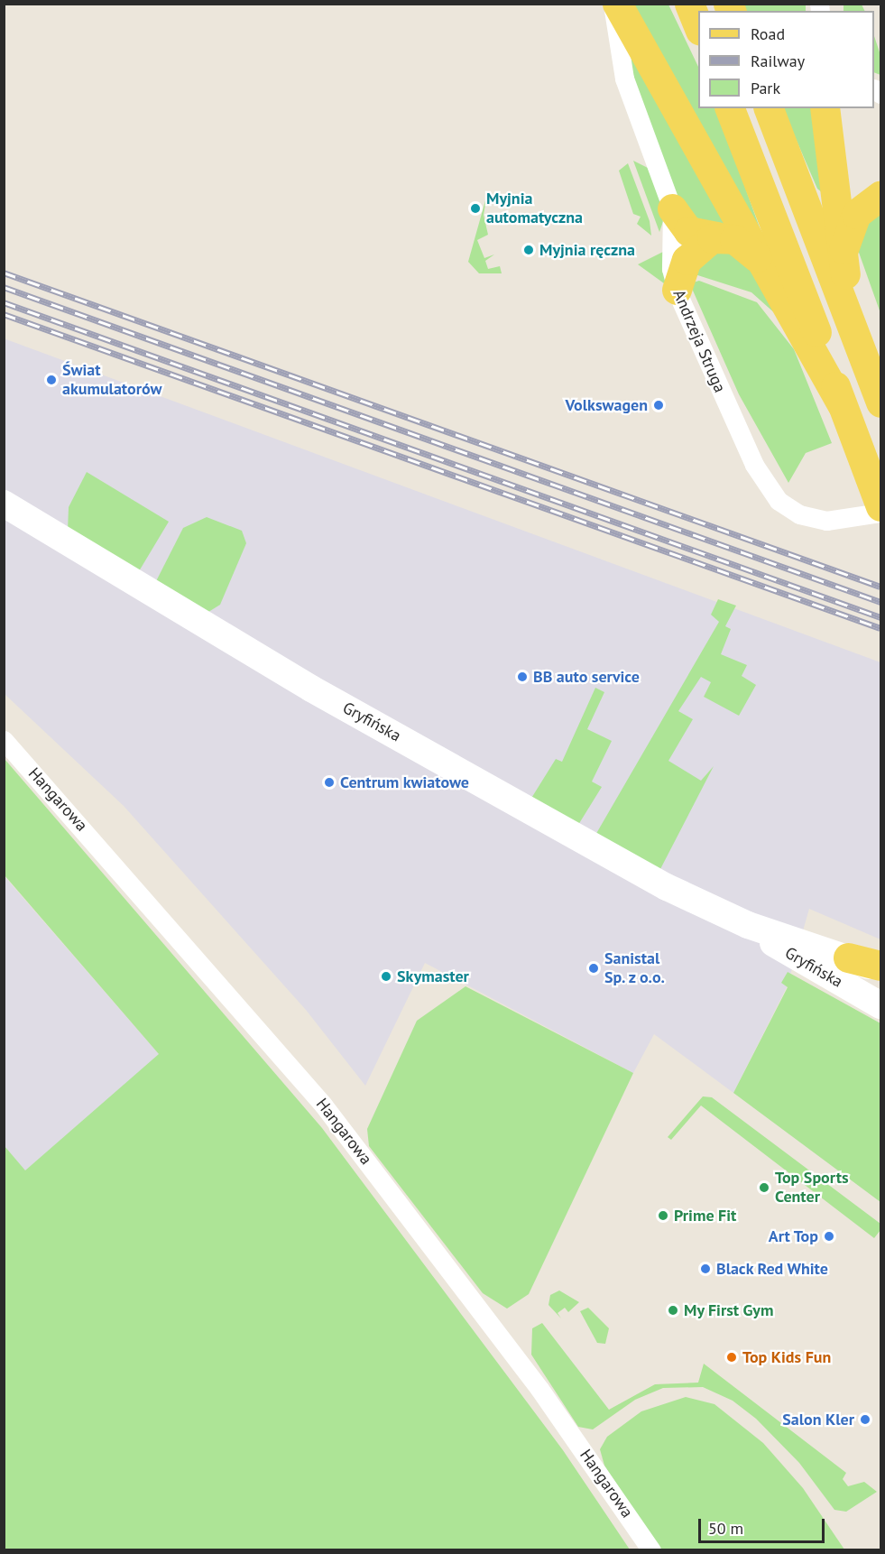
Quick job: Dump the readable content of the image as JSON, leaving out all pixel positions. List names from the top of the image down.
{
  "streets": {
    "street": ["Andrzeja Struga", "Gryfińska", "Hangarowa"]
  },
  "places": [
    "Myjnia automatyczna",
    "Myjnia ręczna",
    "Świat akumulatorów",
    "Volkswagen",
    "BB auto service",
    "Centrum kwiatowe",
    "Sanistal Sp. z o.o.",
    "Skymaster",
    "Top Sports Center",
    "Prime Fit",
    "Art Top",
    "Black Red White",
    "My First Gym",
    "Top Kids Fun",
    "Salon Kler"
  ],
  "legend": ["Road", "Railway", "Park"],
  "scale_bar": "50 m"
}
